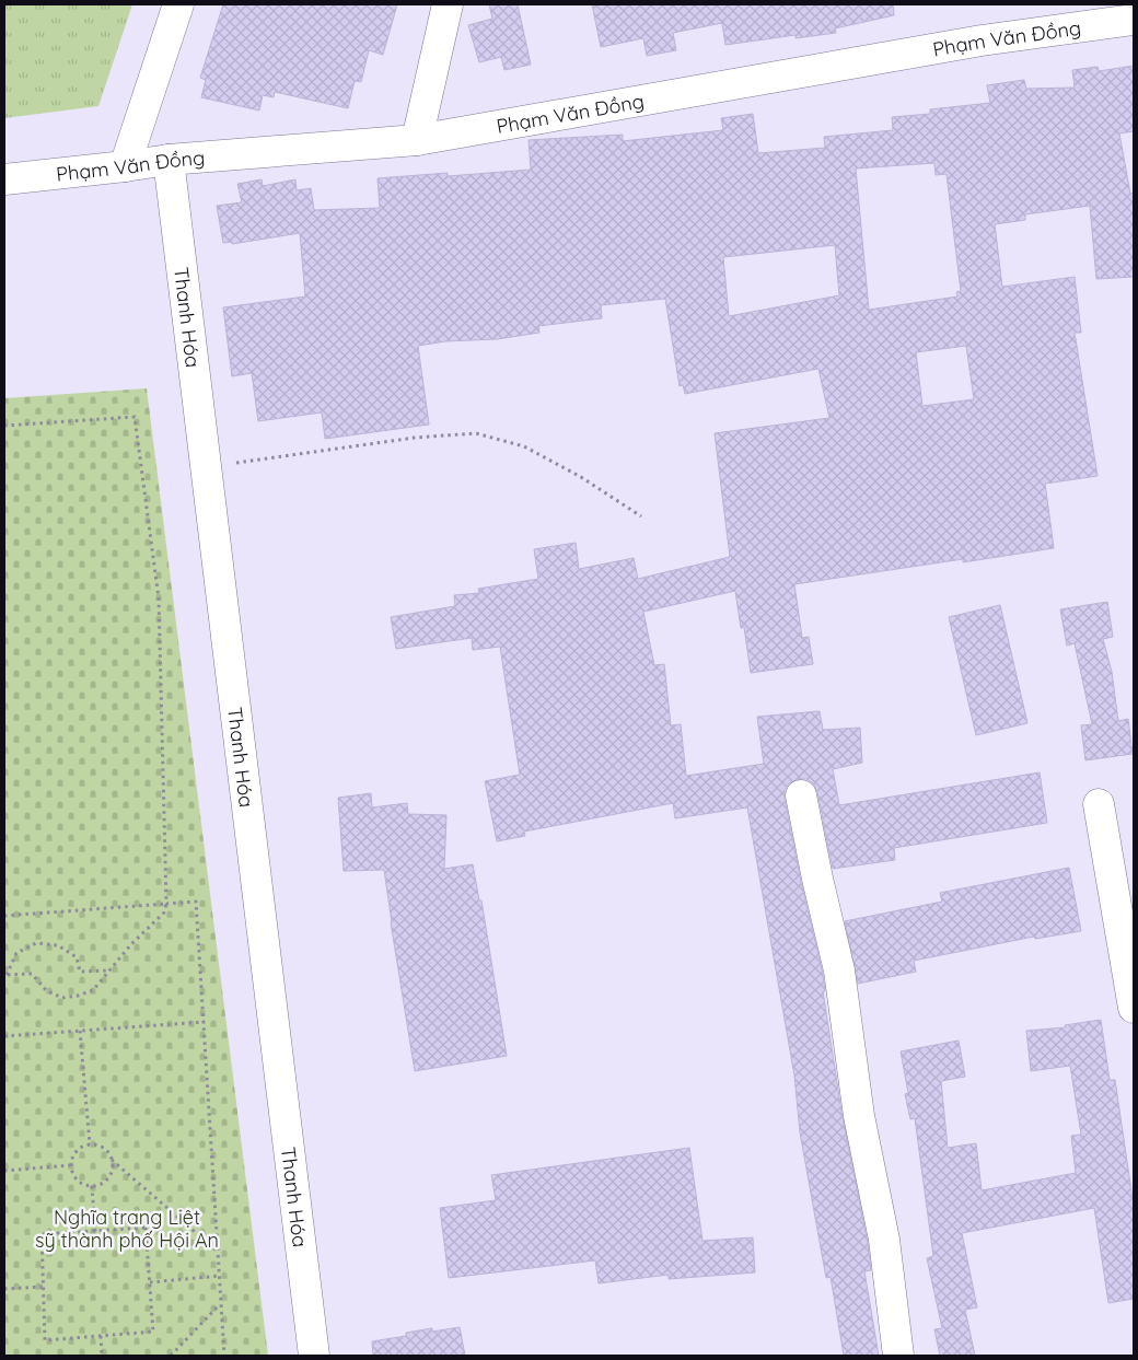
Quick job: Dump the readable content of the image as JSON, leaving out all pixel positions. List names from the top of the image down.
{
  "streets": {
    "street": ["Phạm Văn Đồng", "Thanh Hóa"]
  },
  "crossings": [
    ["Phạm Văn Đồng", "Thanh Hóa"]
  ],
  "parks": ["Nghĩa trang Liệt sỹ thành phố Hội An"]
}
